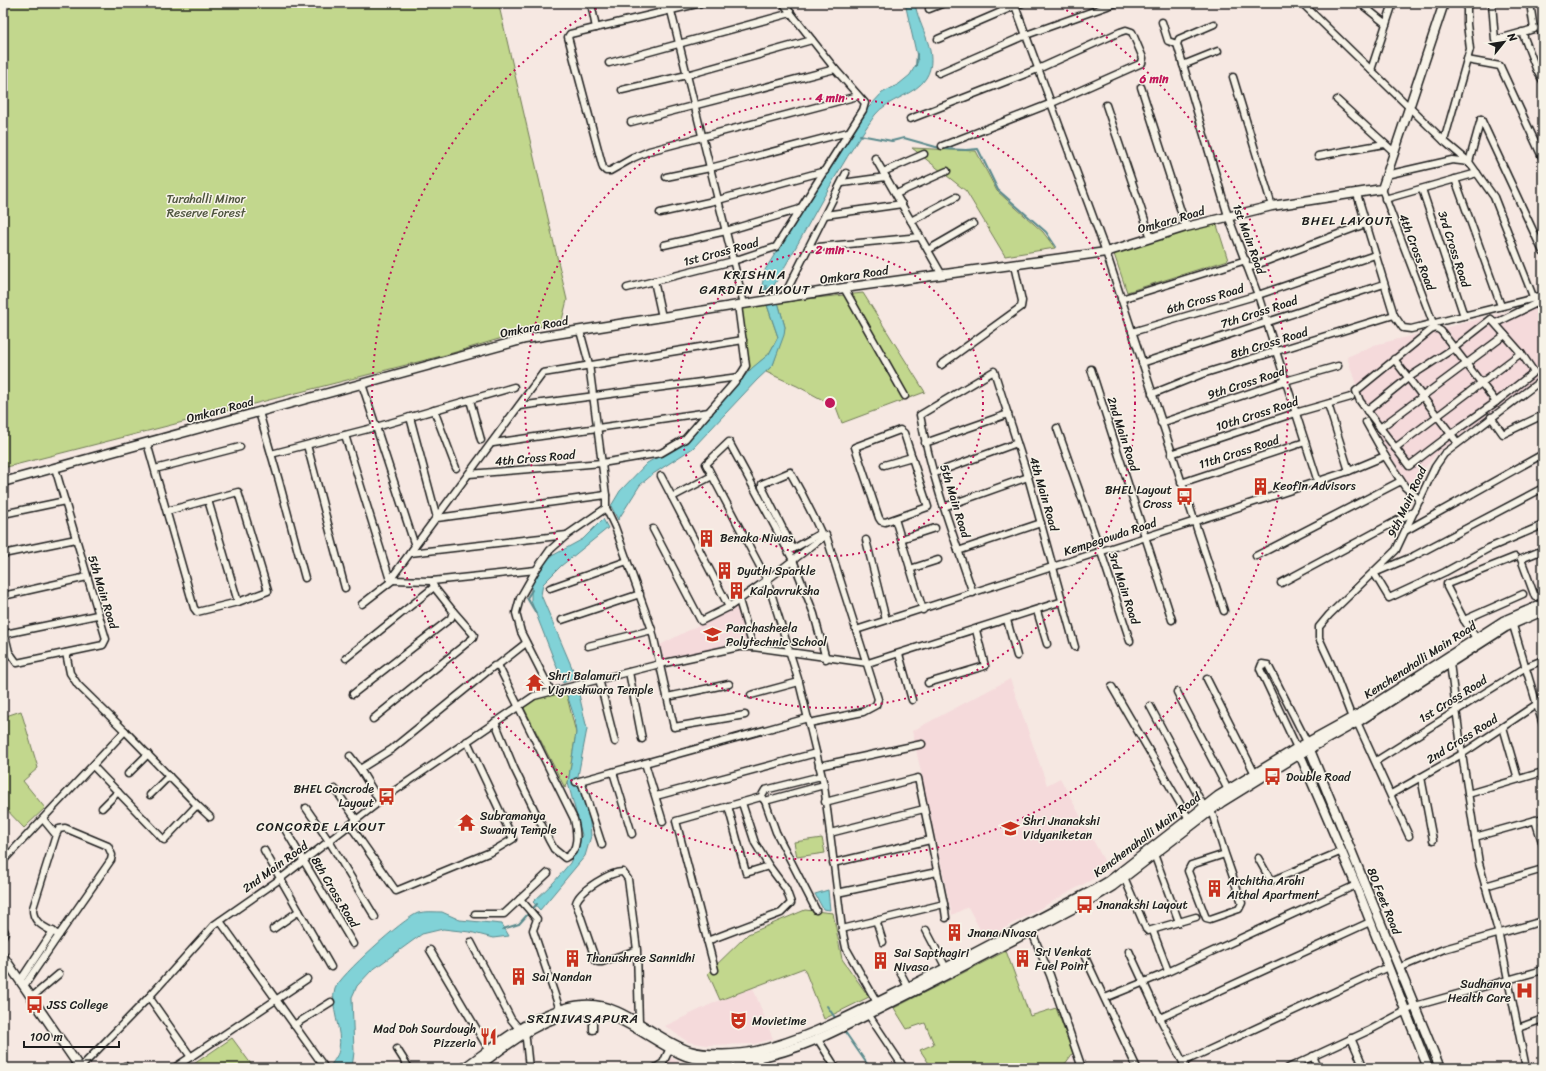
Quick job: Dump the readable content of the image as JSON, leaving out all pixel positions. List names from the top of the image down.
{
  "streets": {
    "main road": ["Omkara Road", "Kenchenahalli Main Road", "80 Feet Road"],
    "street": [
      "1st Main Road",
      "3rd Cross Road",
      "1st Cross Road",
      "4th Cross Road",
      "6th Cross Road",
      "7th Cross Road",
      "8th Cross Road",
      "9th Cross Road",
      "10th Cross Road",
      "2nd Main Road",
      "11th Cross Road",
      "4th Main Road",
      "5th Main Road",
      "9th Main Road",
      "Kempegowda Road",
      "3rd Main Road",
      "2nd Cross Road"
    ]
  },
  "crossings": [
    ["Omkara Road", "1st Main Road"],
    ["Omkara Road", "4th Cross Road"],
    ["Omkara Road", "5th Main Road"],
    ["1st Main Road", "6th Cross Road"],
    ["1st Main Road", "7th Cross Road"],
    ["1st Main Road", "8th Cross Road"],
    ["1st Main Road", "9th Cross Road"],
    ["1st Main Road", "10th Cross Road"],
    ["1st Main Road", "11th Cross Road"],
    ["1st Main Road", "Kempegowda Road"],
    ["1st Cross Road", "9th Main Road"],
    ["8th Cross Road", "2nd Main Road"],
    ["2nd Main Road", "Kempegowda Road"],
    ["4th Main Road", "5th Main Road"],
    ["4th Main Road", "Kempegowda Road"],
    ["5th Main Road", "Kempegowda Road"],
    ["9th Main Road", "Kenchenahalli Main Road"],
    ["9th Main Road", "2nd Cross Road"],
    ["Kempegowda Road", "3rd Main Road"],
    ["Kenchenahalli Main Road", "80 Feet Road"]
  ],
  "districts": [
    "BHEL LAYOUT",
    "KRISHNA GARDEN LAYOUT",
    "CONCORDE LAYOUT",
    "SRINIVASAPURA"
  ],
  "parks": ["Turahalli Minor Reserve Forest"],
  "places": {
    "building": [
      "Keofin Advisors",
      "Benaka Niwas",
      "Dyuthi Sparkle",
      "Kalpavruksha",
      "Architha Arohi Aithal Apartment",
      "Jnana Nivasa",
      "Thanushree Sannidhi",
      "Sri Venkat Fuel Point",
      "Sai Sapthagiri Nivasa",
      "Sai Nandan"
    ],
    "bus stop": [
      "BHEL Layout Cross",
      "Double Road",
      "BHEL Concrode Layout",
      "Jnanakshi Layout",
      "JSS College"
    ],
    "school or university": ["Panchasheela Polytechnic School", "Shri Jnanakshi Vidyaniketan"],
    "temple": ["Shri Balamuri Vigneshwara Temple", "Subramanya Swamy Temple"],
    "hospital": ["Sudhanva Health Care"],
    "theatre": ["Movietime"],
    "restaurant": ["Mad Doh Sourdough Pizzeria"]
  },
  "scale_bar": "100 m",
  "north": "top right",
  "rings": ["6 min", "4 min", "2 min"]
}
